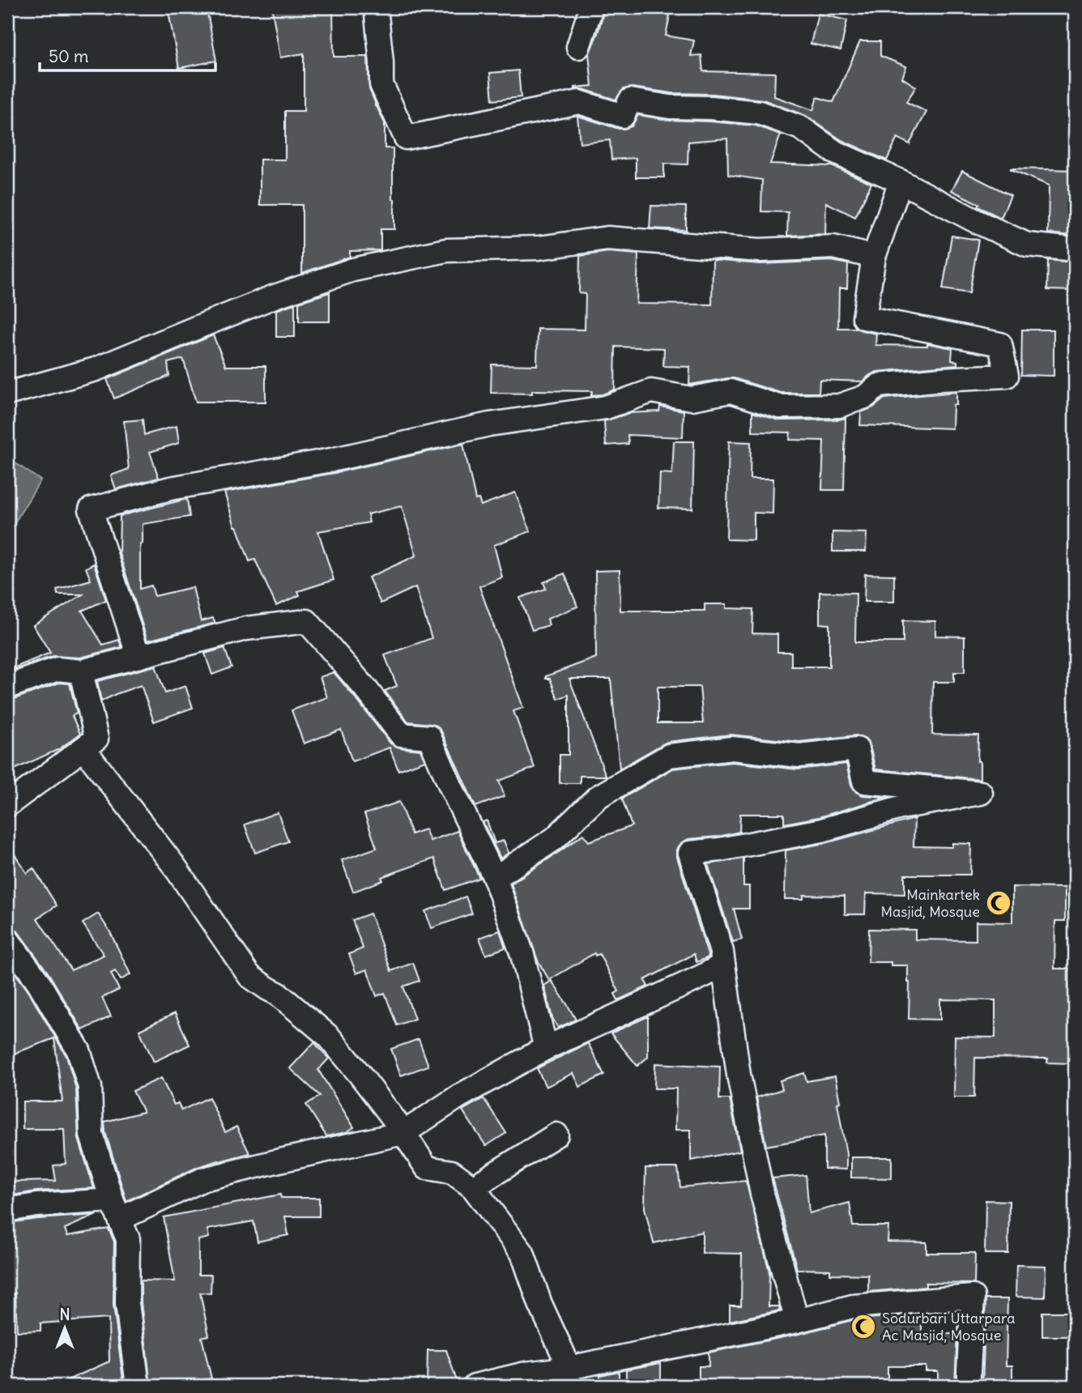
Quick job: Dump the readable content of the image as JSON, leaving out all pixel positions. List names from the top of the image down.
{
  "places": {
    "mosque": ["Mainkartek Masjid, Mosque", "Sodurbari Uttarpara Ac Masjid, Mosque"]
  },
  "scale_bar": "50 m",
  "north": "top"
}
